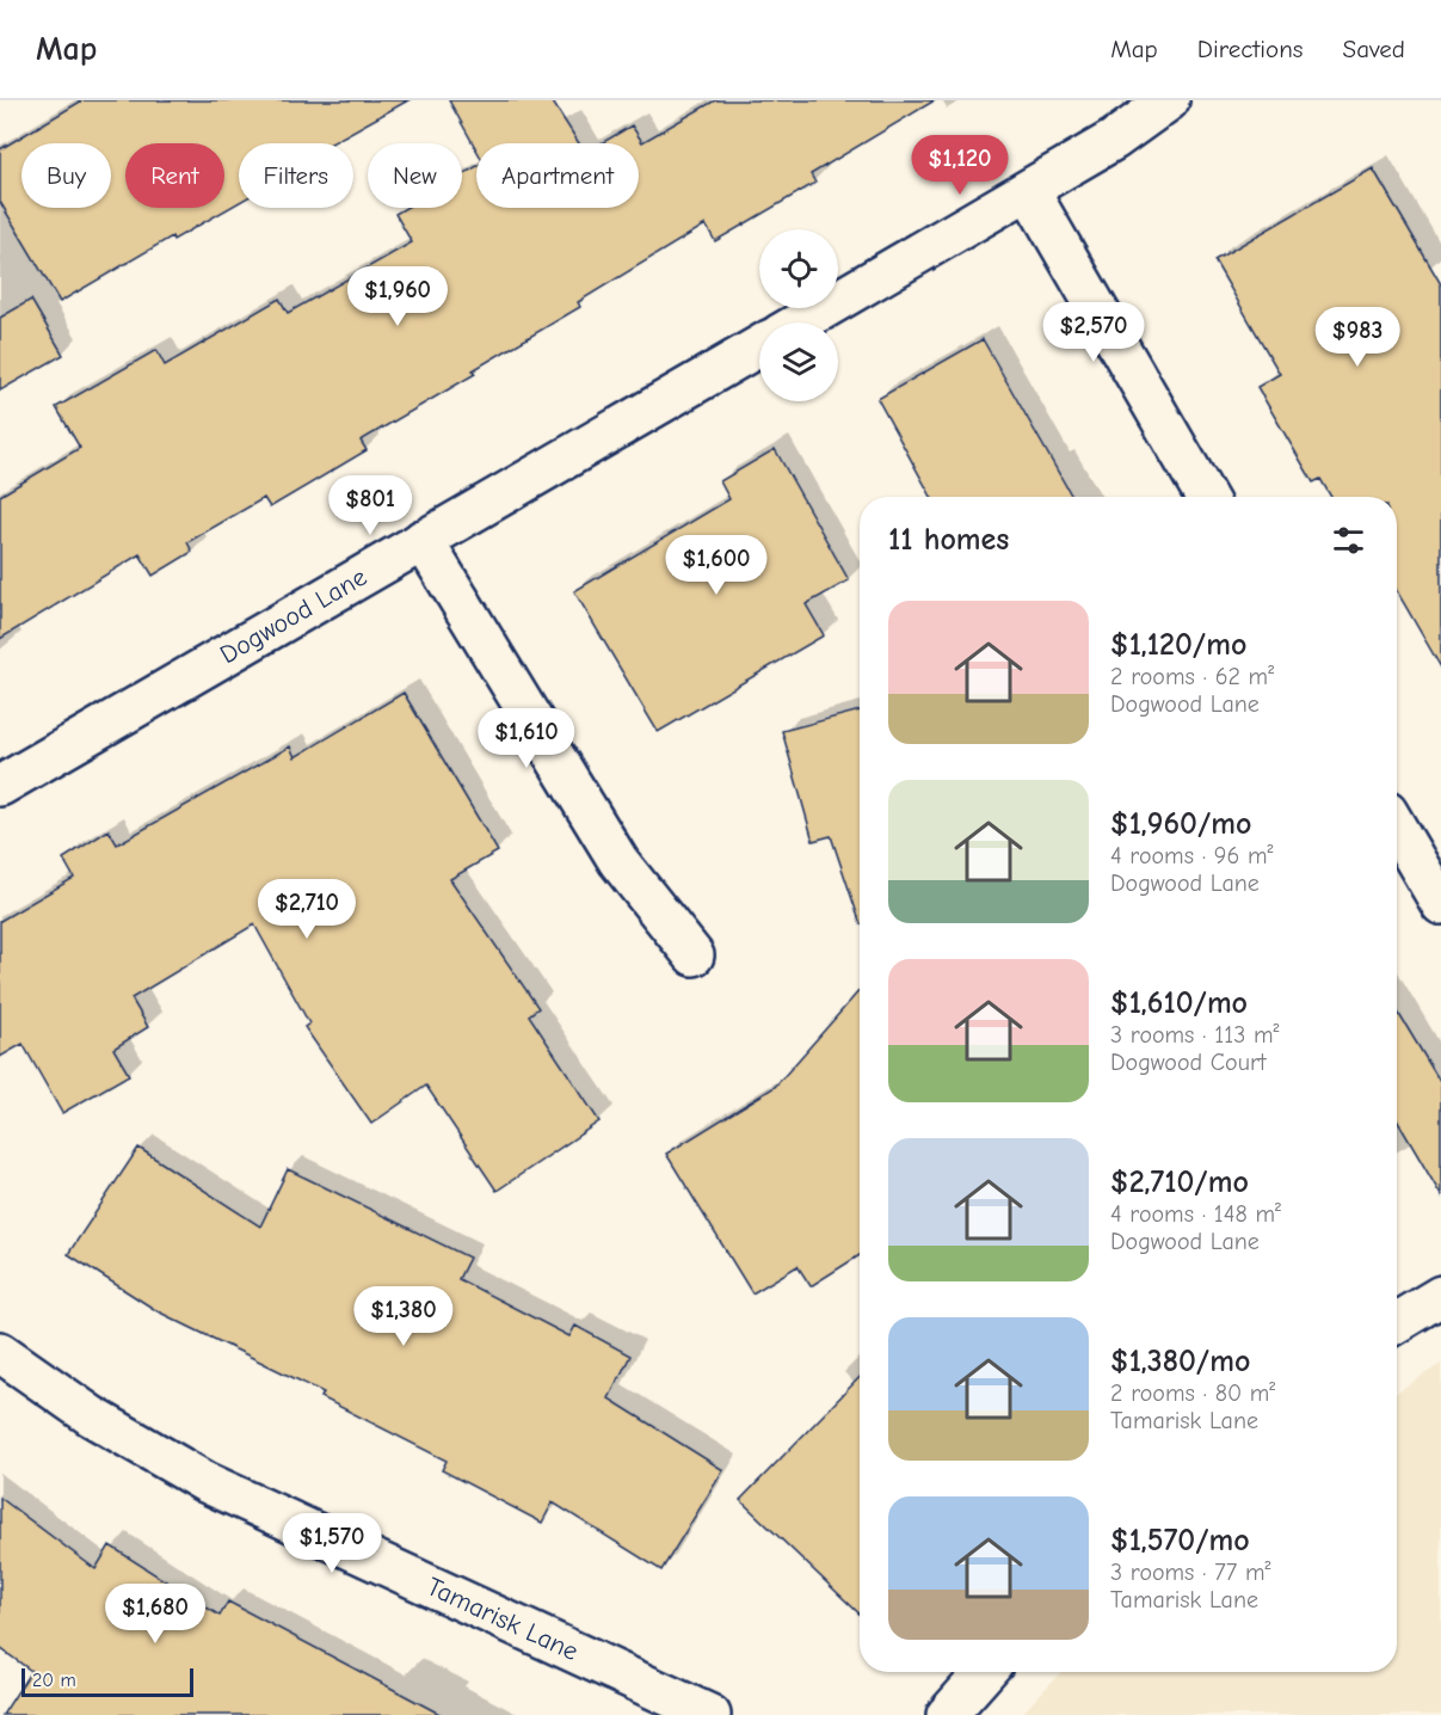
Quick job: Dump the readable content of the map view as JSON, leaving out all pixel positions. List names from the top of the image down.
{
  "streets": {
    "street": ["Dogwood Lane", "Tamarisk Lane"]
  },
  "scale_bar": "20 m",
  "page": {
    "header": "Map",
    "nav": ["Map", "Directions", "Saved"],
    "price": [
      "$1,120",
      "$1,960",
      "$2,570",
      "$983",
      "$801",
      "$1,600",
      "$1,610",
      "$2,710",
      "$1,380",
      "$1,570",
      "$1,680"
    ],
    "chip": [
      "Buy",
      "Rent",
      "Filters",
      "New",
      "Apartment"
    ],
    "heading": "11 homes",
    "list": [
      {
        "name": "$1,120/mo",
        "note": "2 rooms · 62 m² · Dogwood Lane"
      },
      {
        "name": "$1,960/mo",
        "note": "4 rooms · 96 m² · Dogwood Lane"
      },
      {
        "name": "$1,610/mo",
        "note": "3 rooms · 113 m² · Dogwood Court"
      },
      {
        "name": "$2,710/mo",
        "note": "4 rooms · 148 m² · Dogwood Lane"
      },
      {
        "name": "$1,380/mo",
        "note": "2 rooms · 80 m² · Tamarisk Lane"
      },
      {
        "name": "$1,570/mo",
        "note": "3 rooms · 77 m² · Tamarisk Lane"
      }
    ],
    "scale": "20 m"
  }
}
